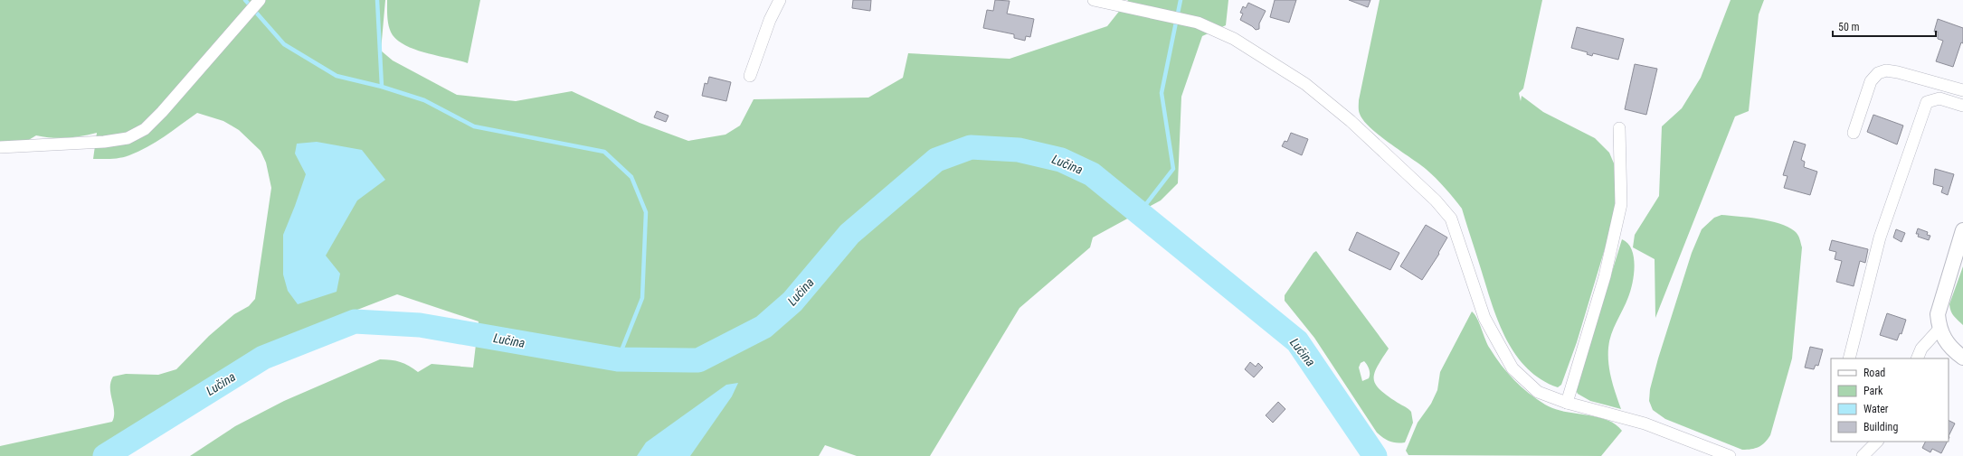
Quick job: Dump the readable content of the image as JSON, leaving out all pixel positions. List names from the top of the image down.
{
  "water": ["Lučina"],
  "legend": [
    "Road",
    "Park",
    "Water",
    "Building"
  ],
  "scale_bar": "50 m"
}
